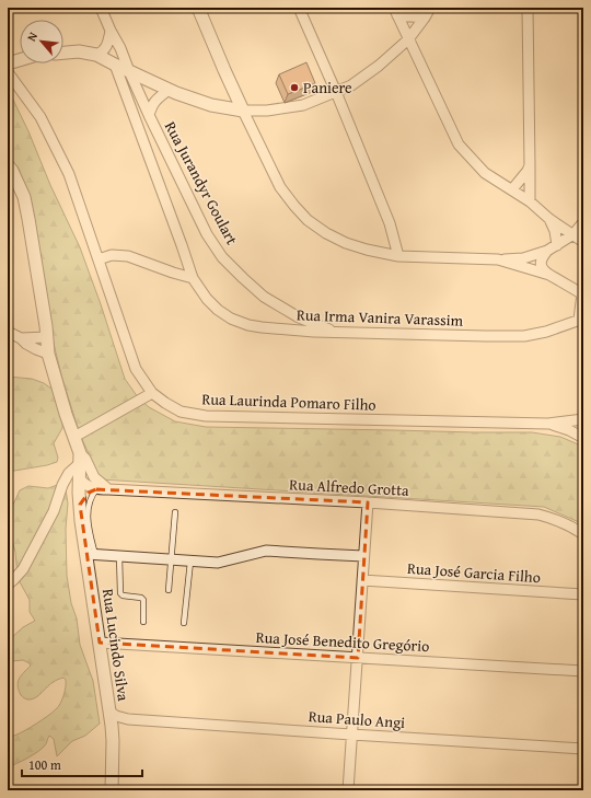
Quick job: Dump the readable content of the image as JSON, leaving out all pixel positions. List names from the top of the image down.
{
  "streets": {
    "street": [
      "Rua Jurandyr Goulart",
      "Rua Irma Vanira Varassim",
      "Rua Laurinda Pomaro Filho",
      "Rua Alfredo Grotta",
      "Rua José Garcia Filho",
      "Rua José Benedito Gregório",
      "Rua Lucindo Silva",
      "Rua Paulo Angi"
    ]
  },
  "crossings": [
    ["Rua Jurandyr Goulart", "Rua Irma Vanira Varassim"],
    ["Rua José Benedito Gregório", "Rua Lucindo Silva"],
    ["Rua Lucindo Silva", "Rua Paulo Angi"]
  ],
  "places": ["Paniere"],
  "scale_bar": "100 m",
  "north": "top left"
}
